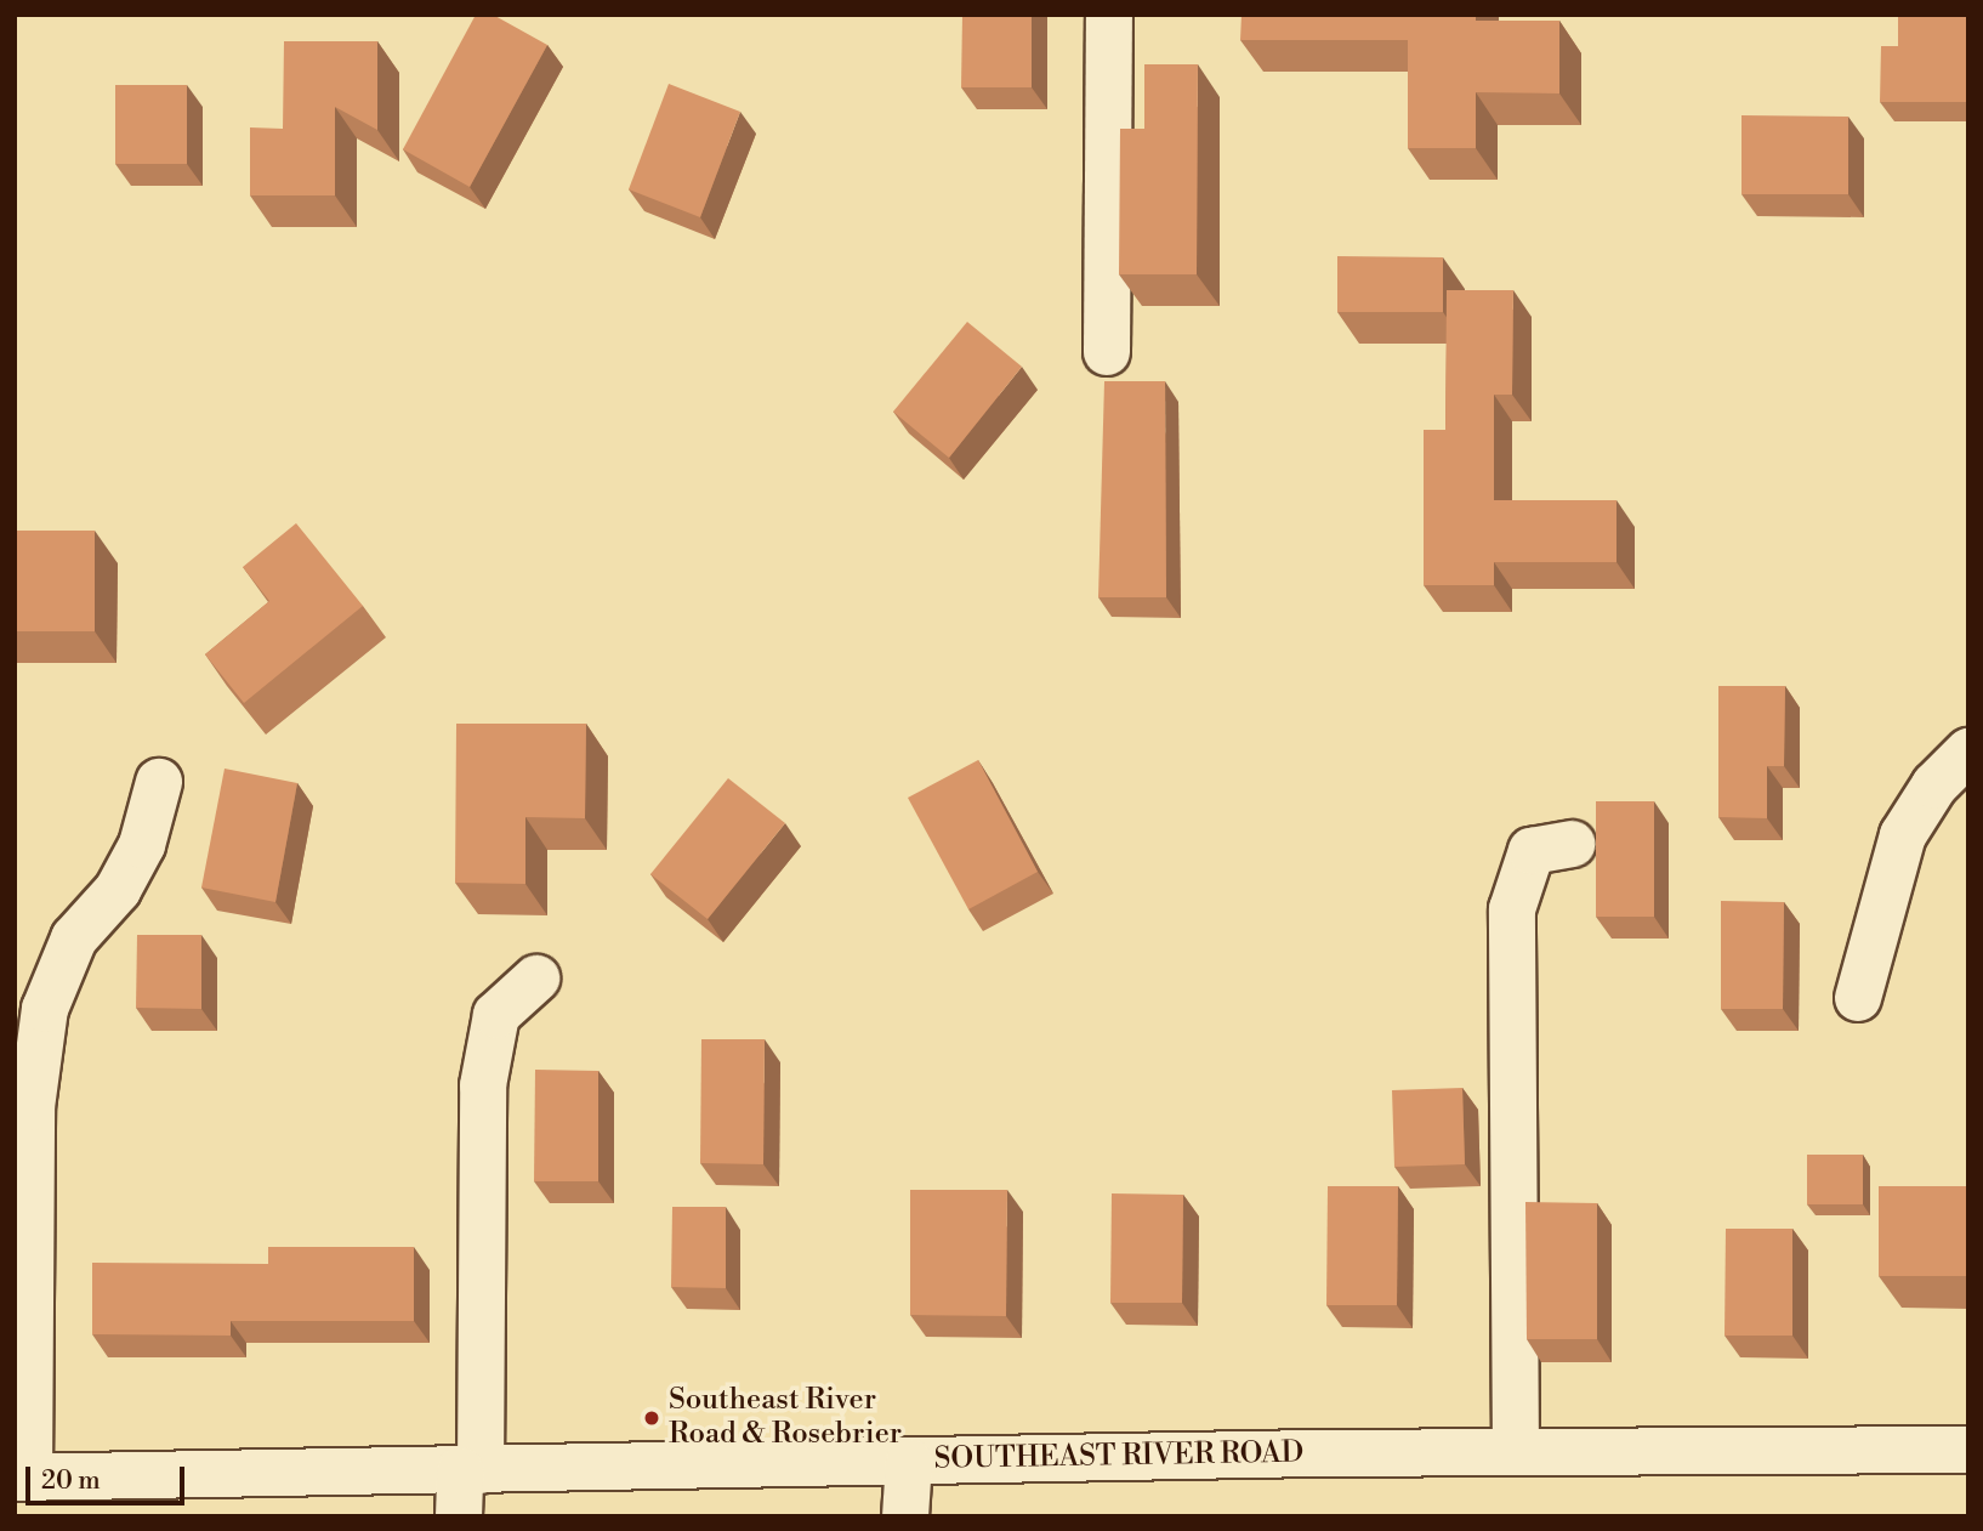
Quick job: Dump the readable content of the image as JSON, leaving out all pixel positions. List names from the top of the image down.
{
  "streets": {
    "street": ["SOUTHEAST RIVER ROAD"]
  },
  "places": ["Southeast River Road & Rosebrier"],
  "scale_bar": "20 m"
}
